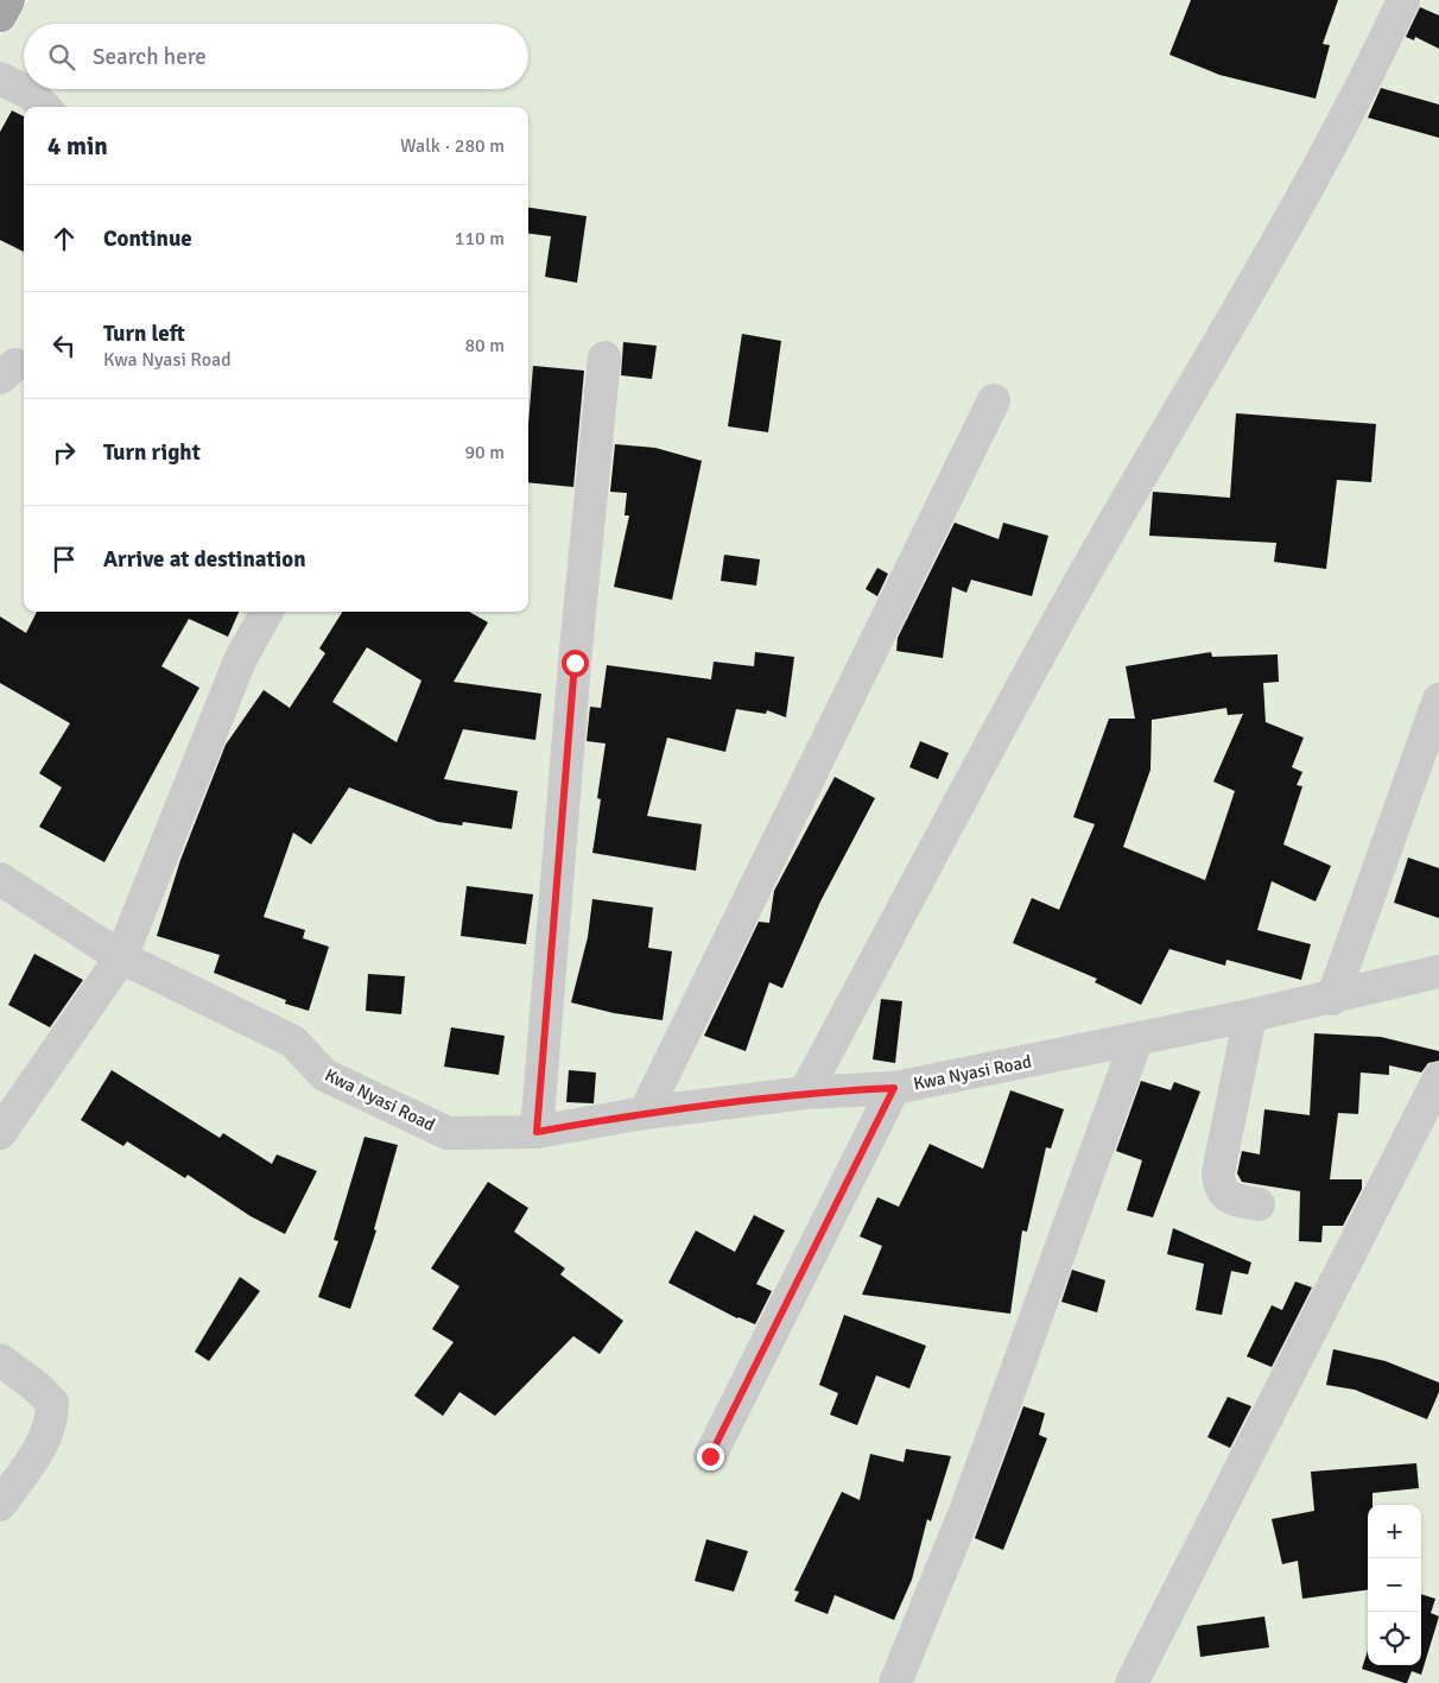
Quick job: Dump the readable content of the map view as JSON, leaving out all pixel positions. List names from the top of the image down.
{
  "streets": {
    "street": ["Kwa Nyasi Road"]
  },
  "page": {
    "search": "Search here",
    "heading": ["4 min", "Walk · 280 m"],
    "list": [
      ["Continue", "110 m"],
      ["Turn left", "Kwa Nyasi Road", "80 m"],
      ["Turn right", "90 m"],
      "Arrive at destination"
    ],
    "map_buttons": ["+", "−"]
  }
}
